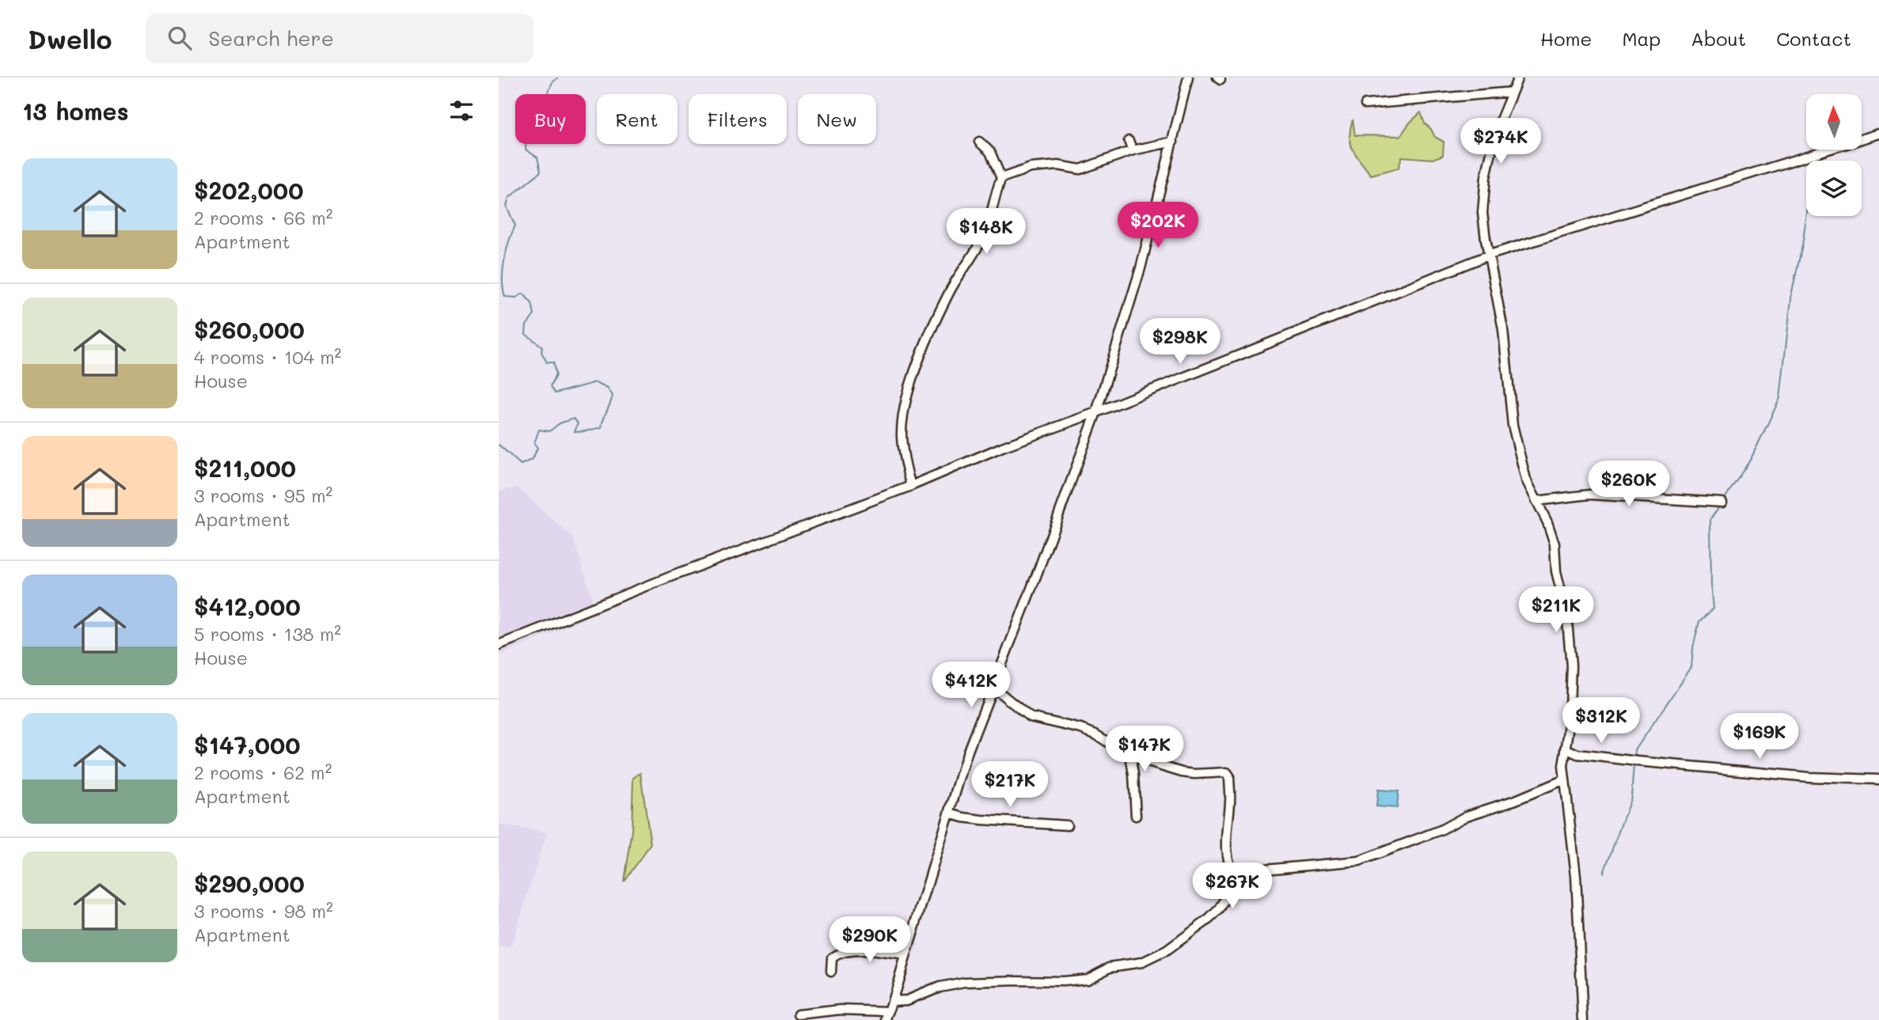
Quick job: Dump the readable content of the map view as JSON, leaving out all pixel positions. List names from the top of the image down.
{
  "north": "top",
  "page": {
    "header": "Dwello",
    "search": "Search here",
    "nav": [
      "Home",
      "Map",
      "About",
      "Contact"
    ],
    "heading": "13 homes",
    "chip": [
      "Buy",
      "Rent",
      "Filters",
      "New"
    ],
    "price": [
      "$274K",
      "$202K",
      "$148K",
      "$298K",
      "$260K",
      "$211K",
      "$412K",
      "$312K",
      "$169K",
      "$147K",
      "$217K",
      "$267K",
      "$290K"
    ],
    "list": [
      {
        "name": "$202,000",
        "note": "2 rooms · 66 m² · Apartment"
      },
      {
        "name": "$260,000",
        "note": "4 rooms · 104 m² · House"
      },
      {
        "name": "$211,000",
        "note": "3 rooms · 95 m² · Apartment"
      },
      {
        "name": "$412,000",
        "note": "5 rooms · 138 m² · House"
      },
      {
        "name": "$147,000",
        "note": "2 rooms · 62 m² · Apartment"
      },
      {
        "name": "$290,000",
        "note": "3 rooms · 98 m² · Apartment"
      }
    ]
  }
}
